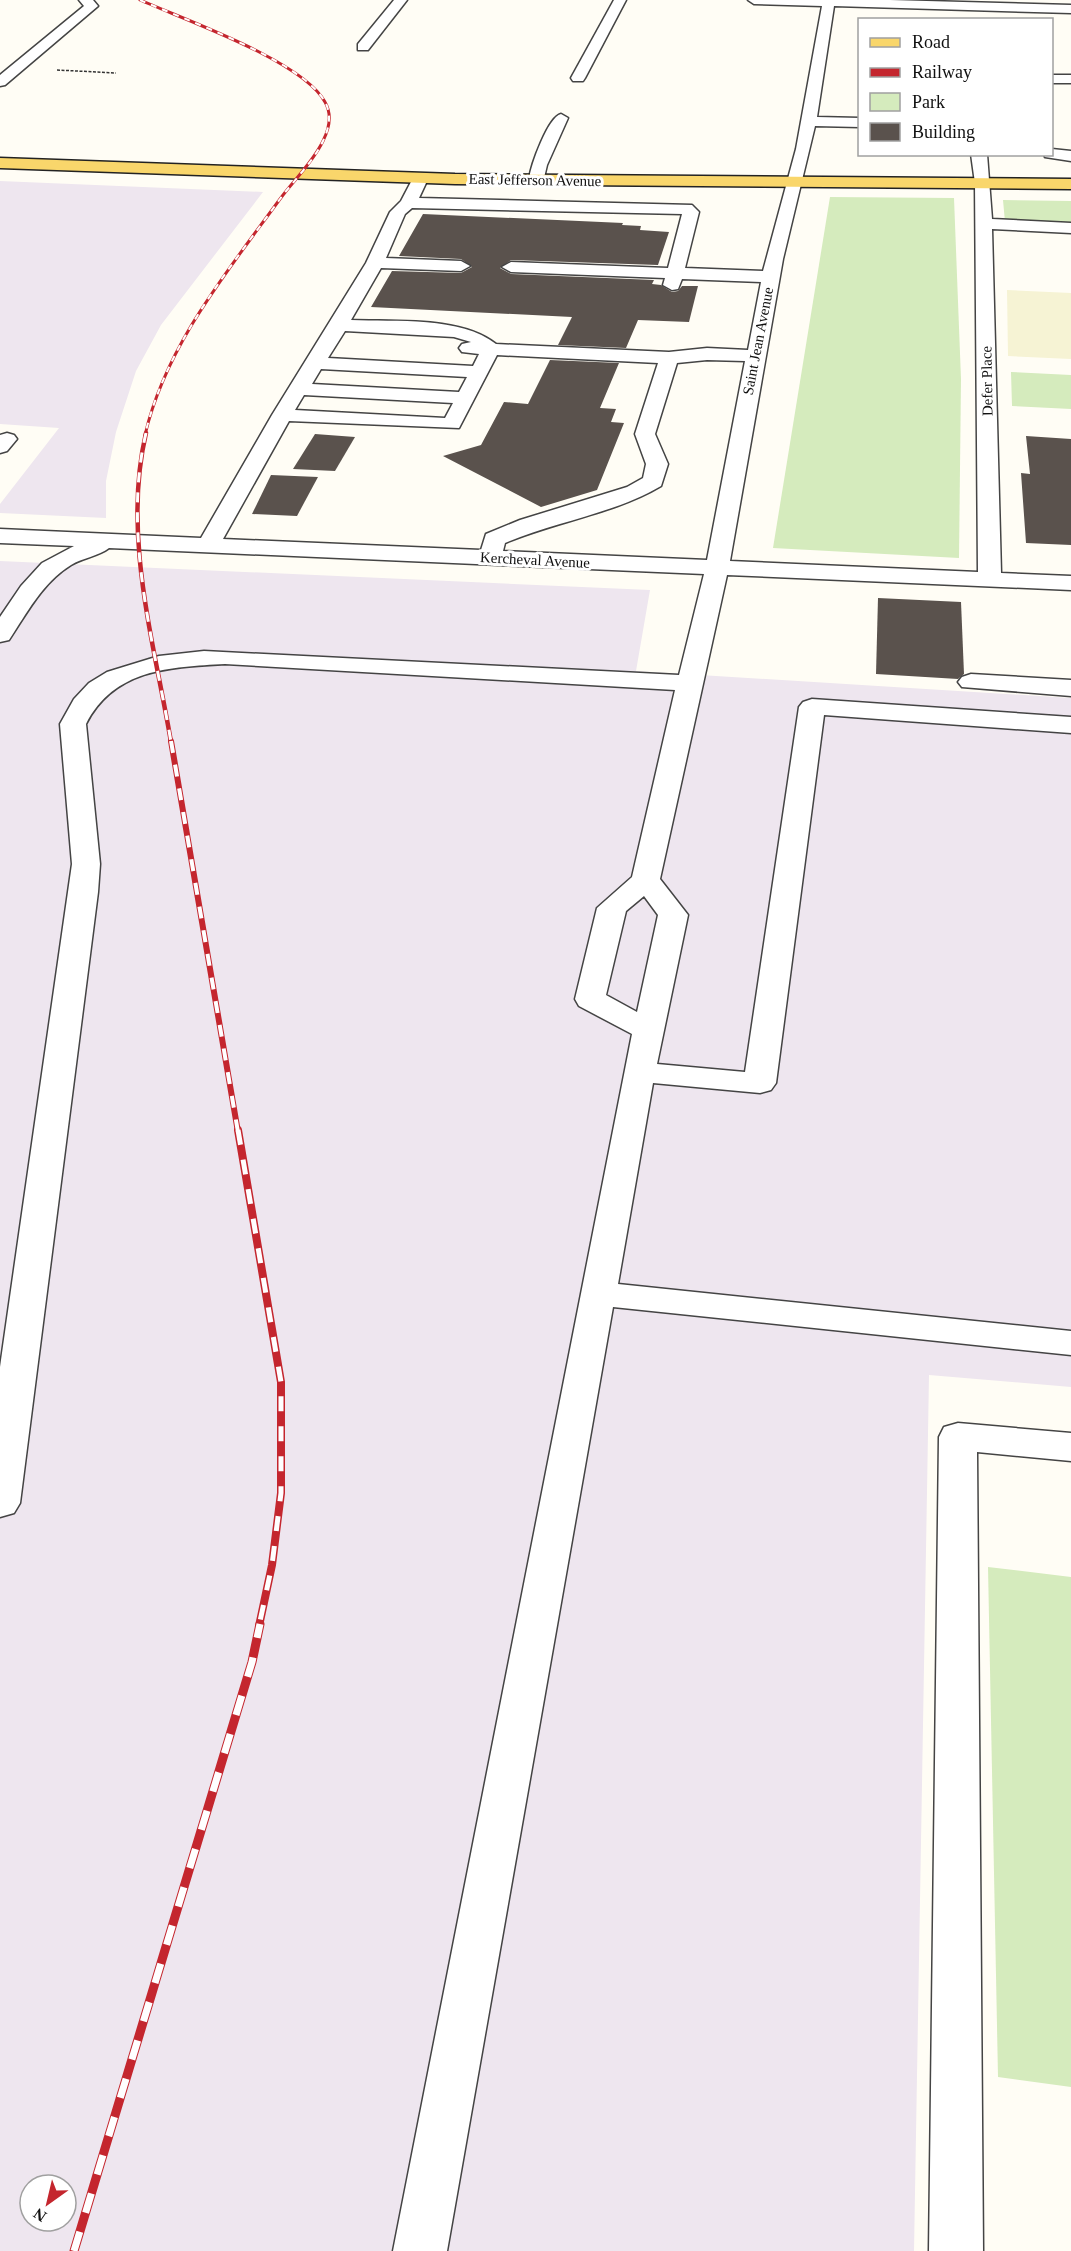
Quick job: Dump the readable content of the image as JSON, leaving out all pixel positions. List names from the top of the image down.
{
  "streets": {
    "main road": ["East Jefferson Avenue"],
    "street": ["Saint Jean Avenue", "Defer Place", "Kercheval Avenue"]
  },
  "crossings": [
    ["East Jefferson Avenue", "Saint Jean Avenue"],
    ["East Jefferson Avenue", "Defer Place"],
    ["Saint Jean Avenue", "Kercheval Avenue"],
    ["Defer Place", "Kercheval Avenue"]
  ],
  "legend": [
    "Road",
    "Railway",
    "Park",
    "Building"
  ],
  "north": "bottom left"
}
